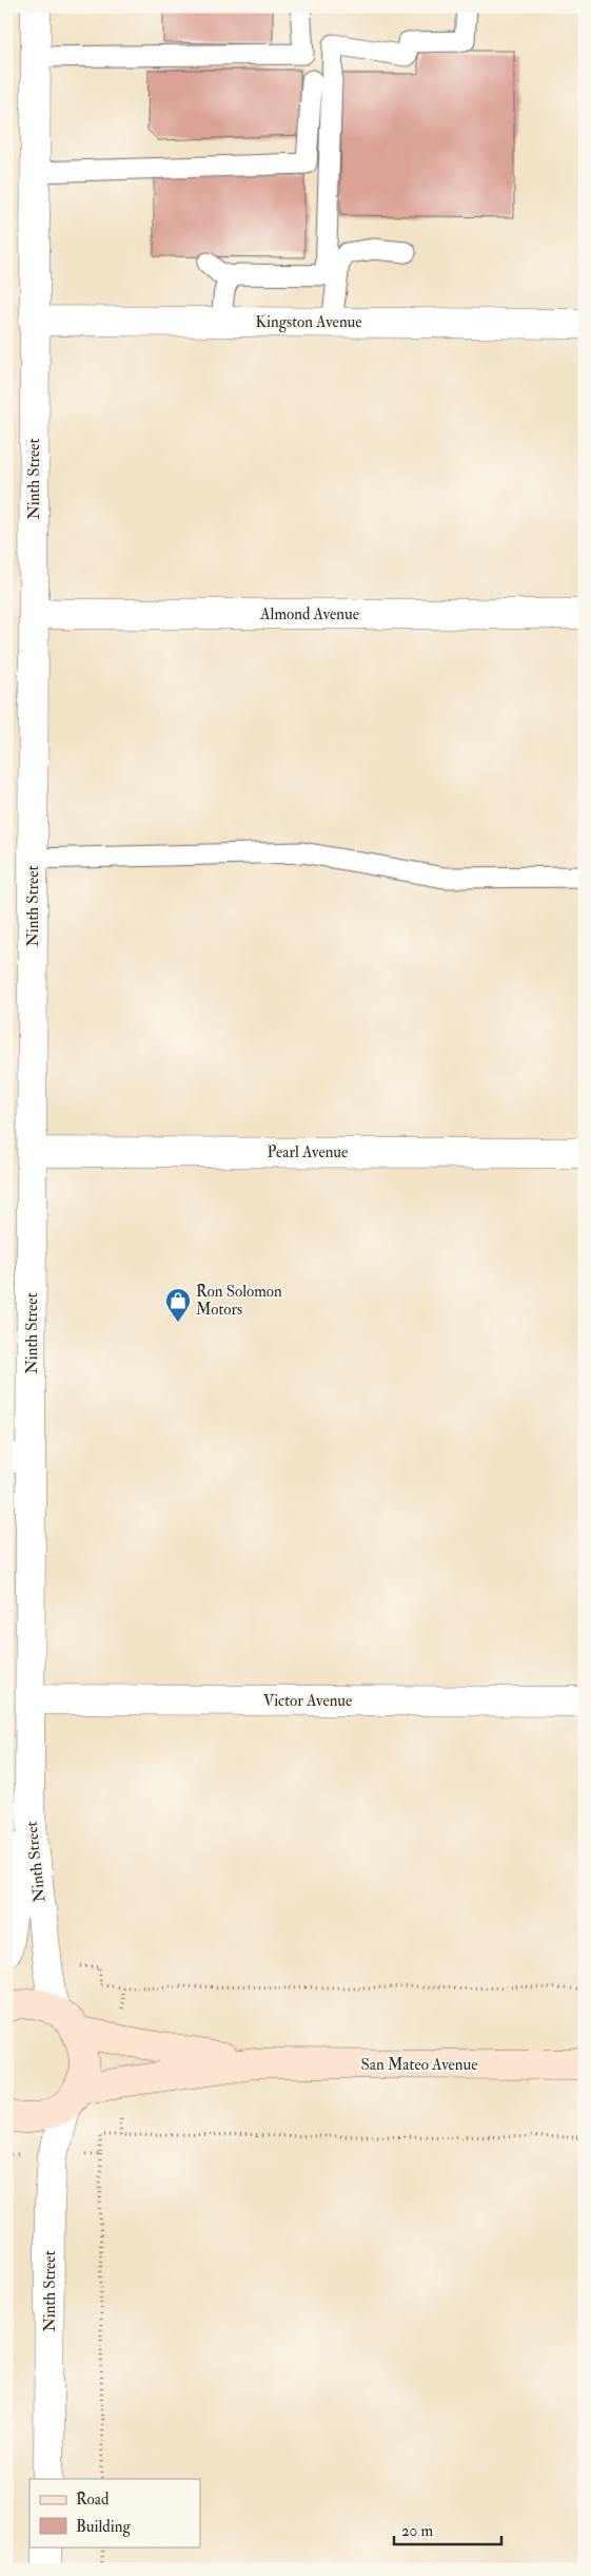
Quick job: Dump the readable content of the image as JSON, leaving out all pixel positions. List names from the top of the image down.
{
  "streets": {
    "street": [
      "Kingston Avenue",
      "Ninth Street",
      "Almond Avenue",
      "Pearl Avenue",
      "Victor Avenue",
      "San Mateo Avenue"
    ]
  },
  "crossings": [
    ["Kingston Avenue", "Ninth Street"],
    ["Ninth Street", "Almond Avenue"],
    ["Ninth Street", "Pearl Avenue"],
    ["Ninth Street", "Victor Avenue"],
    ["Ninth Street", "San Mateo Avenue"]
  ],
  "places": {
    "shop": ["Ron Solomon Motors"]
  },
  "legend": ["Road", "Building"],
  "scale_bar": "20 m"
}
